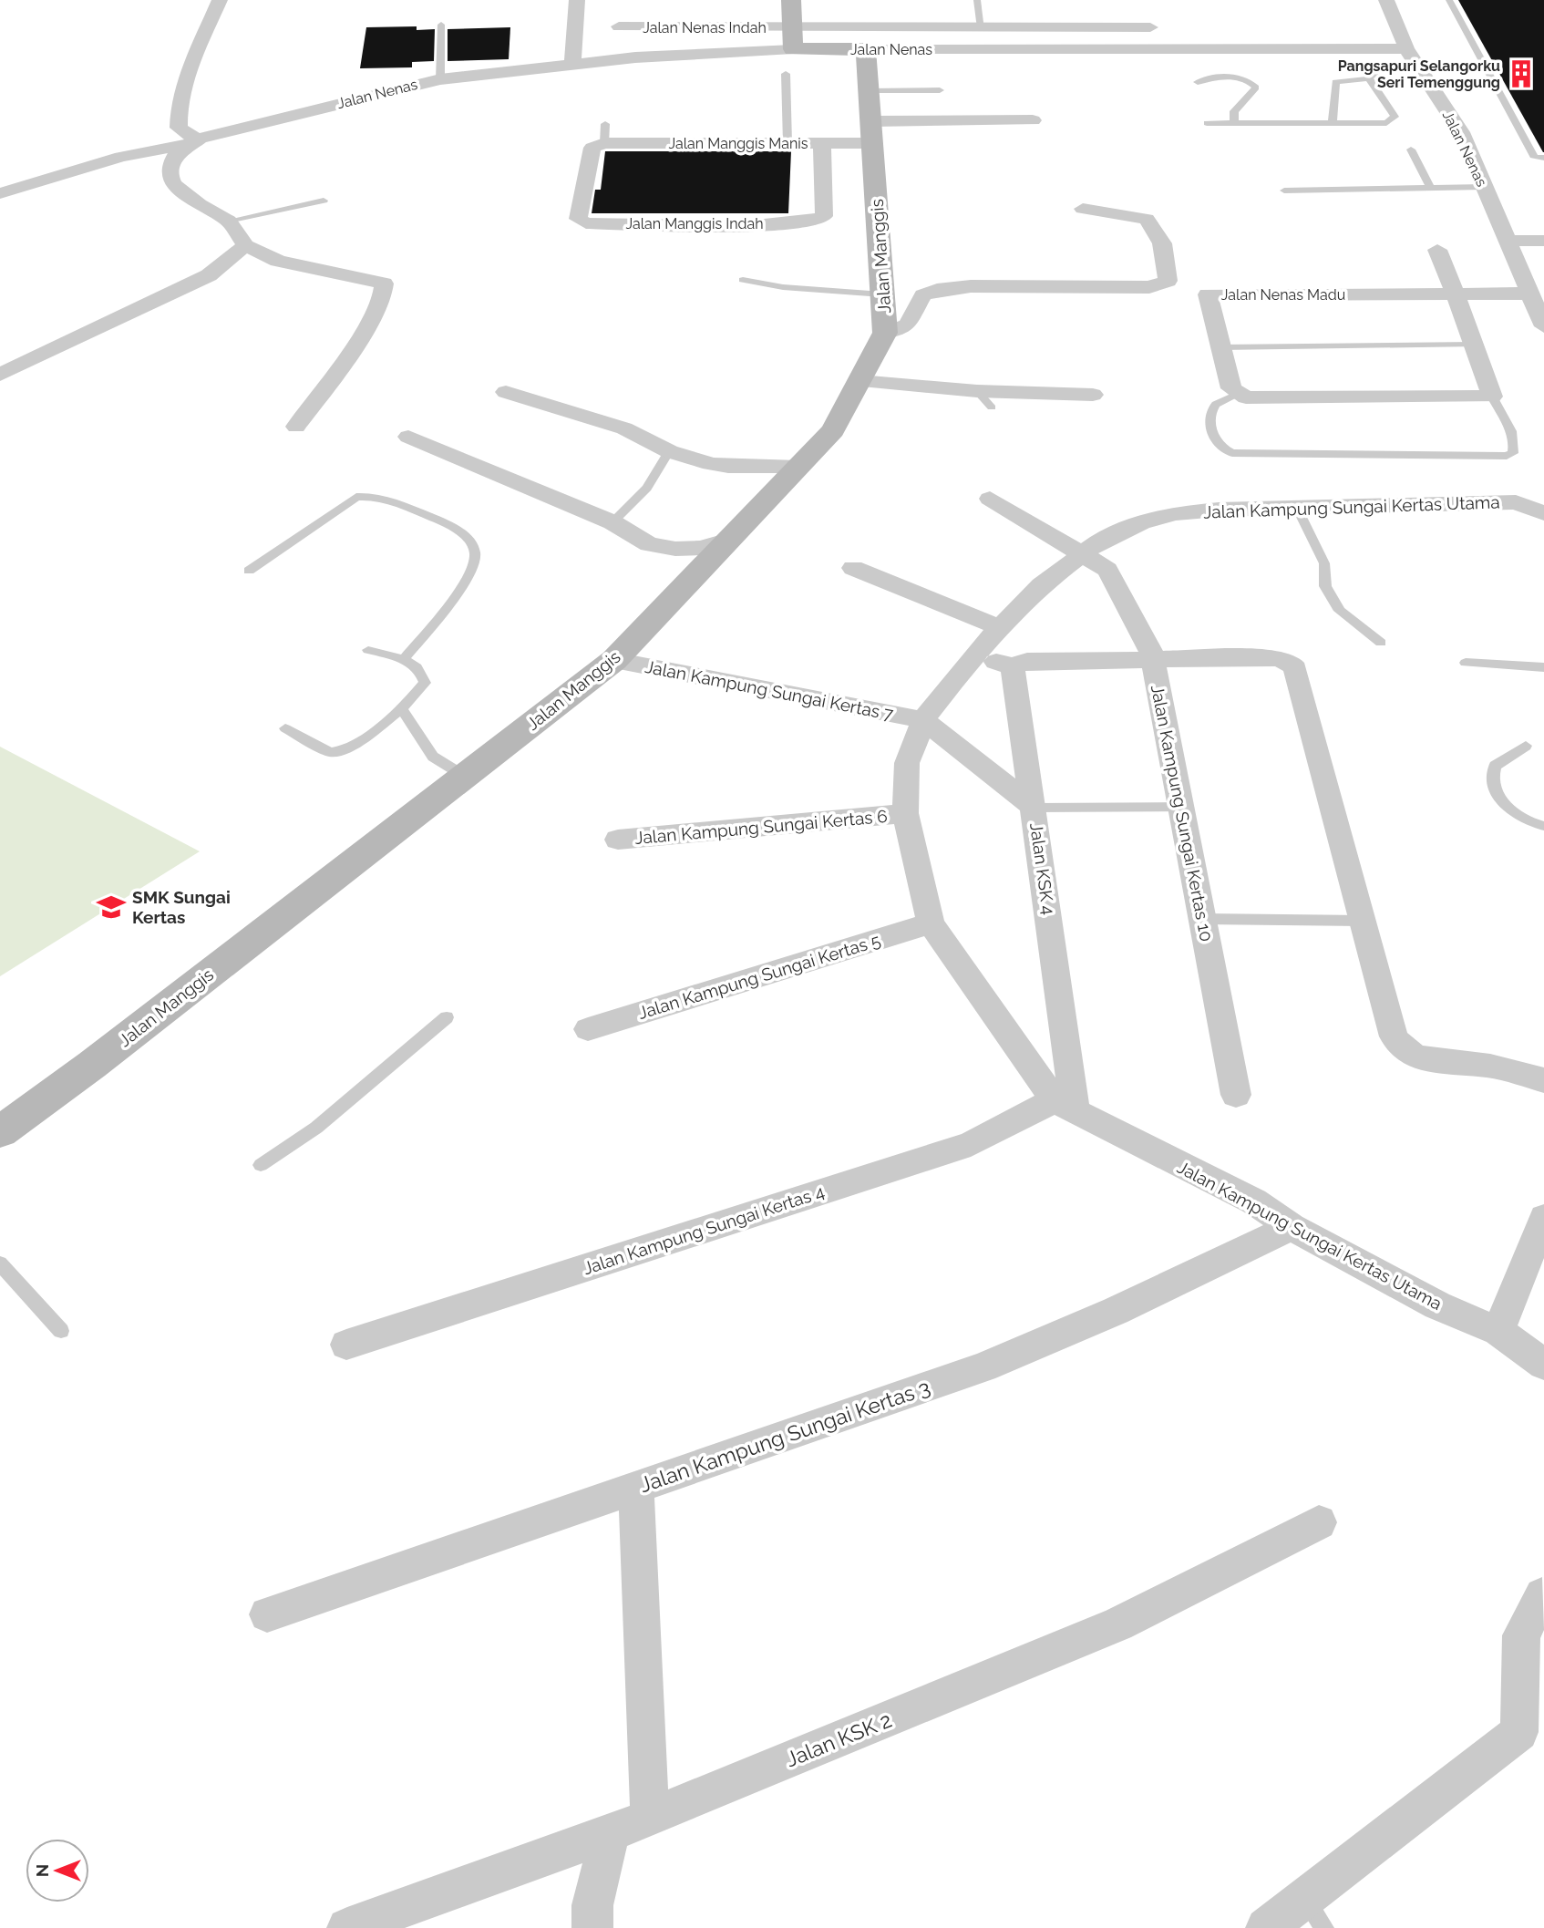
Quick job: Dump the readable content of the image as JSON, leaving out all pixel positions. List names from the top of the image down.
{
  "streets": {
    "street": [
      "Jalan Nenas Indah",
      "Jalan Nenas",
      "Jalan Manggis Manis",
      "Jalan Manggis Indah",
      "Jalan Manggis",
      "Jalan Nenas Madu",
      "Jalan Kampung Sungai Kertas Utama",
      "Jalan Kampung Sungai Kertas 7",
      "Jalan Kampung Sungai Kertas 10",
      "Jalan Kampung Sungai Kertas 6",
      "Jalan KSK 4",
      "Jalan Kampung Sungai Kertas 5",
      "Jalan Kampung Sungai Kertas 4",
      "Jalan Kampung Sungai Kertas 3",
      "Jalan KSK 2"
    ]
  },
  "crossings": [
    ["Jalan Nenas", "Jalan Manggis"],
    ["Jalan Nenas", "Jalan Nenas Madu"],
    ["Jalan Manggis Manis", "Jalan Manggis Indah"],
    ["Jalan Manggis Manis", "Jalan Manggis"],
    ["Jalan Manggis", "Jalan Kampung Sungai Kertas 7"],
    ["Jalan Kampung Sungai Kertas Utama", "Jalan Kampung Sungai Kertas 7"],
    ["Jalan Kampung Sungai Kertas Utama", "Jalan Kampung Sungai Kertas 10"],
    ["Jalan Kampung Sungai Kertas Utama", "Jalan Kampung Sungai Kertas 6"],
    ["Jalan Kampung Sungai Kertas Utama", "Jalan KSK 4"],
    ["Jalan Kampung Sungai Kertas Utama", "Jalan Kampung Sungai Kertas 5"],
    ["Jalan Kampung Sungai Kertas Utama", "Jalan Kampung Sungai Kertas 4"],
    ["Jalan Kampung Sungai Kertas Utama", "Jalan Kampung Sungai Kertas 3"],
    ["Jalan KSK 4", "Jalan Kampung Sungai Kertas 4"]
  ],
  "places": {
    "building": ["Pangsapuri Selangorku Seri Temenggung"],
    "school or university": ["SMK Sungai Kertas"]
  },
  "north": "left"
}
